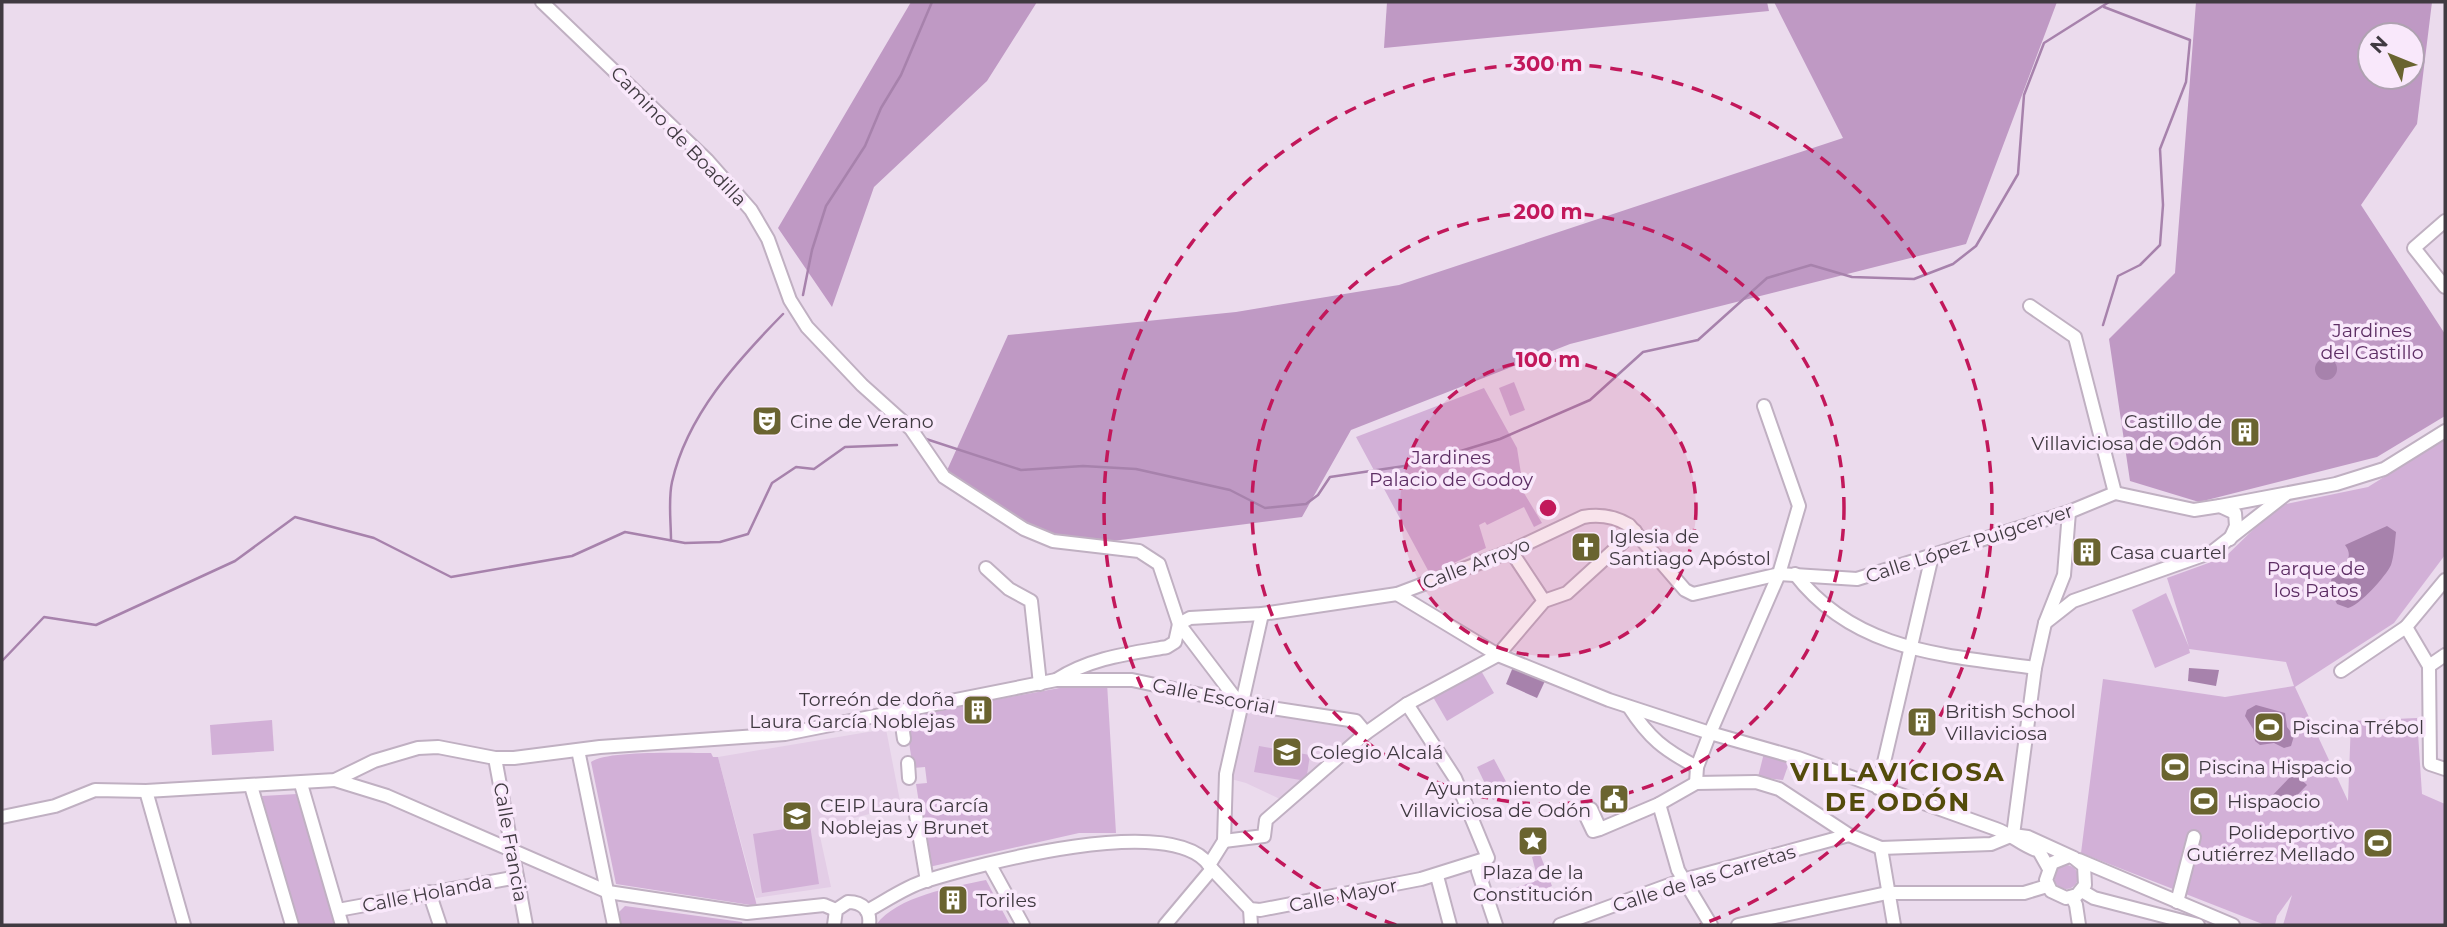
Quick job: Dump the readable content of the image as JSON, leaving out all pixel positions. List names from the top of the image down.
{
  "streets": {
    "street": [
      "Camino de Boadilla",
      "Calle López Puigcerver",
      "Calle Arroyo",
      "Calle Escorial",
      "Calle Francia",
      "Calle de las Carretas",
      "Calle Holanda",
      "Calle Mayor"
    ]
  },
  "crossings": [
    ["Camino de Boadilla", "Calle Arroyo"],
    ["Calle López Puigcerver", "Calle Arroyo"],
    ["Calle Francia", "Calle Holanda"]
  ],
  "districts": ["VILLAVICIOSA DE ODÓN"],
  "parks": ["Jardines del Castillo", "Jardines Palacio de Godoy", "Parque de los Patos"],
  "places": {
    "theatre": ["Cine de Verano"],
    "building": [
      "Castillo de Villaviciosa de Odón",
      "Casa cuartel",
      "Torreón de doña Laura García Noblejas",
      "British School Villaviciosa",
      "Toriles"
    ],
    "church": ["Iglesia de Santiago Apóstol"],
    "sports": [
      "Piscina Trébol",
      "Piscina Hispacio",
      "Hispaocio",
      "Polideportivo Gutiérrez Mellado"
    ],
    "school or university": ["Colegio Alcalá", "CEIP Laura García Noblejas y Brunet"],
    "public building": ["Ayuntamiento de Villaviciosa de Odón"],
    "place": ["Plaza de la Constitución"]
  },
  "north": "top left",
  "rings": ["300 m", "200 m", "100 m"]
}
